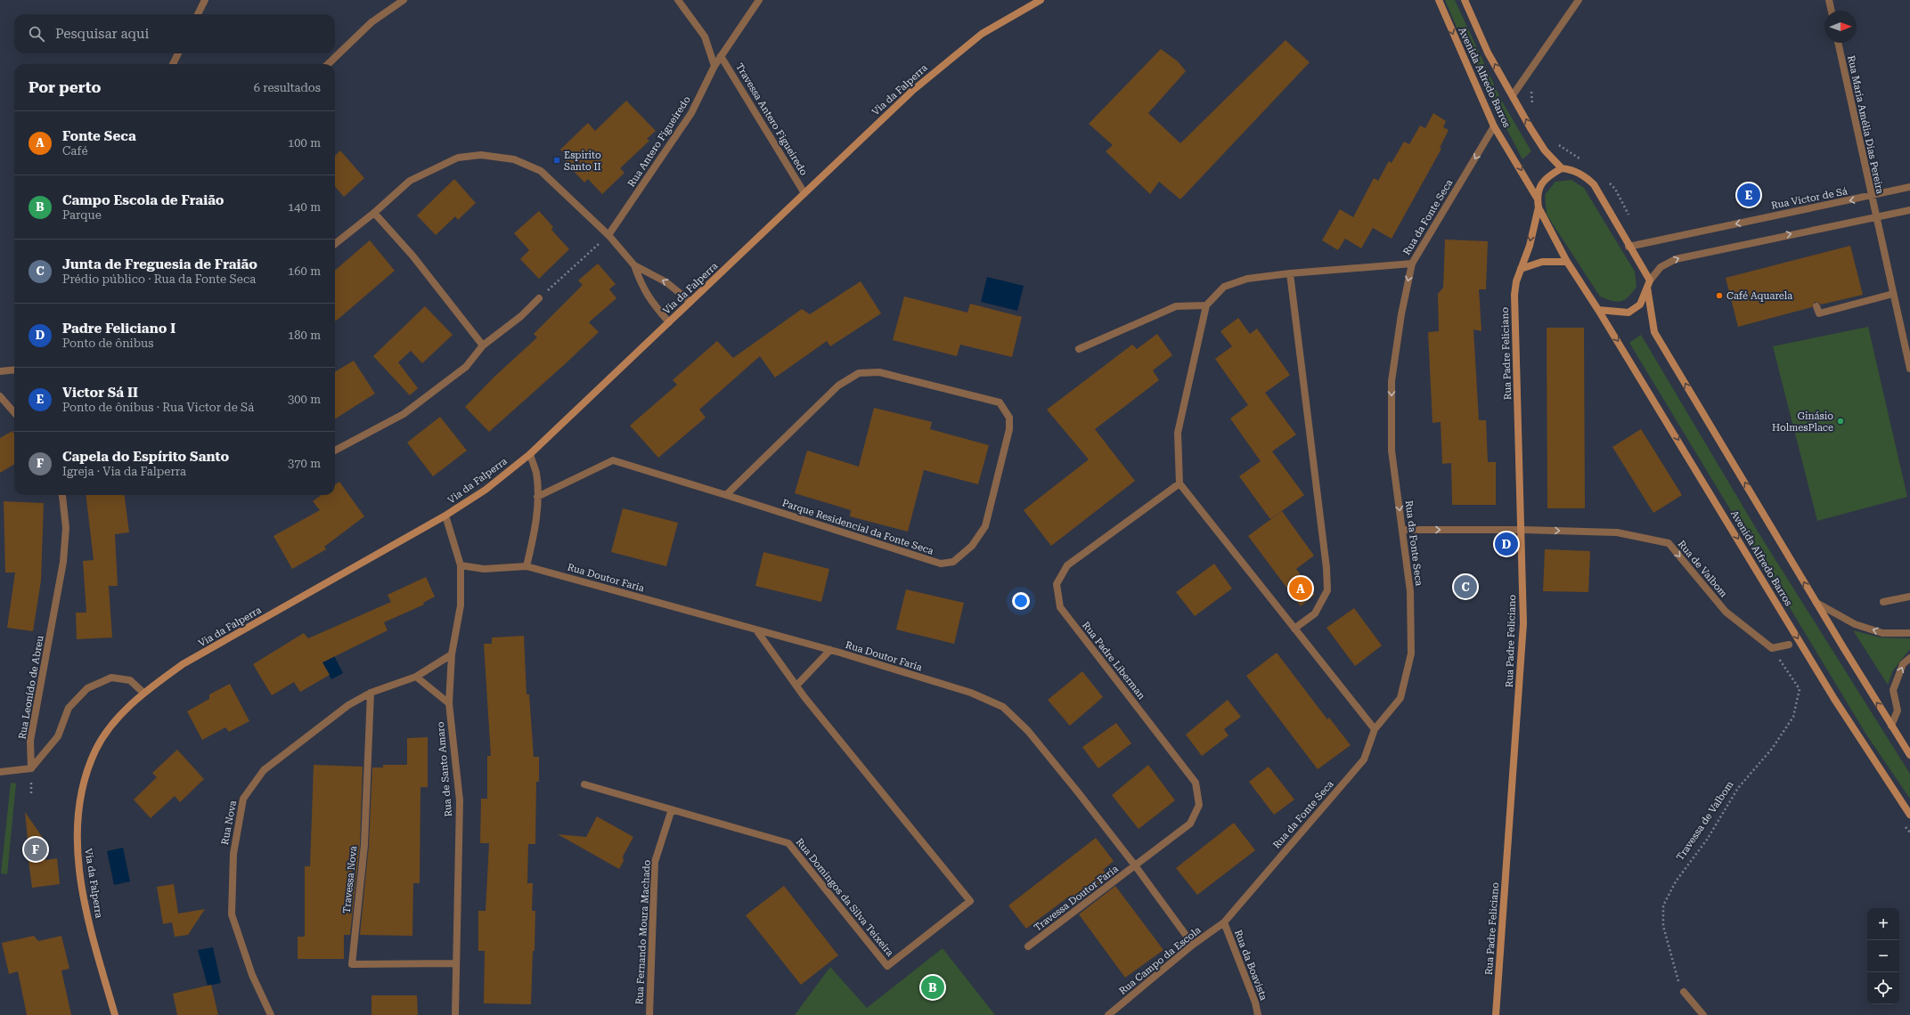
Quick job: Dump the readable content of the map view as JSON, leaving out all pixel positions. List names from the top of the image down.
{
  "streets": {
    "main road": ["Avenida Alfredo Barros", "Via da Falperra", "Rua Padre Feliciano"],
    "street": [
      "Travessa Antero Figueiredo",
      "Rua Maria Amélia Dias Pereira",
      "Rua Antero Figueiredo",
      "Rua Victor de Sá",
      "Rua da Fonte Seca",
      "Parque Residencial da Fonte Seca",
      "Rua de Valbom",
      "Rua Doutor Faria",
      "Rua Padre Liberman",
      "Rua Leonído de Abreu",
      "Rua de Santo Amaro",
      "Rua Nova",
      "Travessa Nova",
      "Rua Domingos da Silva Teixeira",
      "Travessa Doutor Faria",
      "Rua Fernando Moura Machado",
      "Rua Campo da Escola",
      "Rua da Boavista"
    ],
    "path": ["Travessa de Valbom"]
  },
  "crossings": [
    ["Avenida Alfredo Barros", "Rua da Fonte Seca"],
    ["Avenida Alfredo Barros", "Rua Padre Feliciano"],
    ["Via da Falperra", "Travessa Antero Figueiredo"],
    ["Via da Falperra", "Rua de Santo Amaro"],
    ["Travessa Antero Figueiredo", "Rua Antero Figueiredo"],
    ["Rua Maria Amélia Dias Pereira", "Rua Victor de Sá"],
    ["Rua da Fonte Seca", "Rua de Valbom"],
    ["Rua da Fonte Seca", "Rua Campo da Escola"],
    ["Rua da Fonte Seca", "Rua da Boavista"],
    ["Rua Padre Feliciano", "Rua de Valbom"],
    ["Rua de Valbom", "Travessa de Valbom"],
    ["Rua Doutor Faria", "Rua Padre Liberman"],
    ["Rua Doutor Faria", "Rua de Santo Amaro"],
    ["Rua Doutor Faria", "Rua Domingos da Silva Teixeira"],
    ["Rua Doutor Faria", "Travessa Doutor Faria"],
    ["Rua Doutor Faria", "Rua Campo da Escola"],
    ["Rua Padre Liberman", "Travessa Doutor Faria"],
    ["Rua de Santo Amaro", "Rua Nova"],
    ["Rua de Santo Amaro", "Travessa Nova"],
    ["Rua Nova", "Travessa Nova"],
    ["Rua Domingos da Silva Teixeira", "Rua Fernando Moura Machado"],
    ["Rua Campo da Escola", "Rua da Boavista"]
  ],
  "one_way": ["Rua da Fonte Seca", "Rua de Valbom"],
  "places": {
    "transit": ["Espirito Santo II"],
    "other": ["Café Aquarela", "Ginásio HolmesPlace"]
  },
  "north": "right",
  "page": {
    "search": "Pesquisar aqui",
    "heading": ["Por perto", "6 resultados"],
    "list": [
      {
        "mark": "A",
        "name": "Fonte Seca",
        "note": "Café",
        "value": "100 m"
      },
      {
        "mark": "B",
        "name": "Campo Escola de Fraião",
        "note": "Parque",
        "value": "140 m"
      },
      {
        "mark": "C",
        "name": "Junta de Freguesia de Fraião",
        "note": "Prédio público · Rua da Fonte Seca",
        "value": "160 m"
      },
      {
        "mark": "D",
        "name": "Padre Feliciano I",
        "note": "Ponto de ônibus",
        "value": "180 m"
      },
      {
        "mark": "E",
        "name": "Victor Sá II",
        "note": "Ponto de ônibus · Rua Victor de Sá",
        "value": "300 m"
      },
      {
        "mark": "F",
        "name": "Capela do Espírito Santo",
        "note": "Igreja · Via da Falperra",
        "value": "370 m"
      }
    ],
    "pins": [
      "E",
      "D",
      "C",
      "A",
      "F",
      "B"
    ],
    "map_buttons": ["+", "−"]
  }
}
